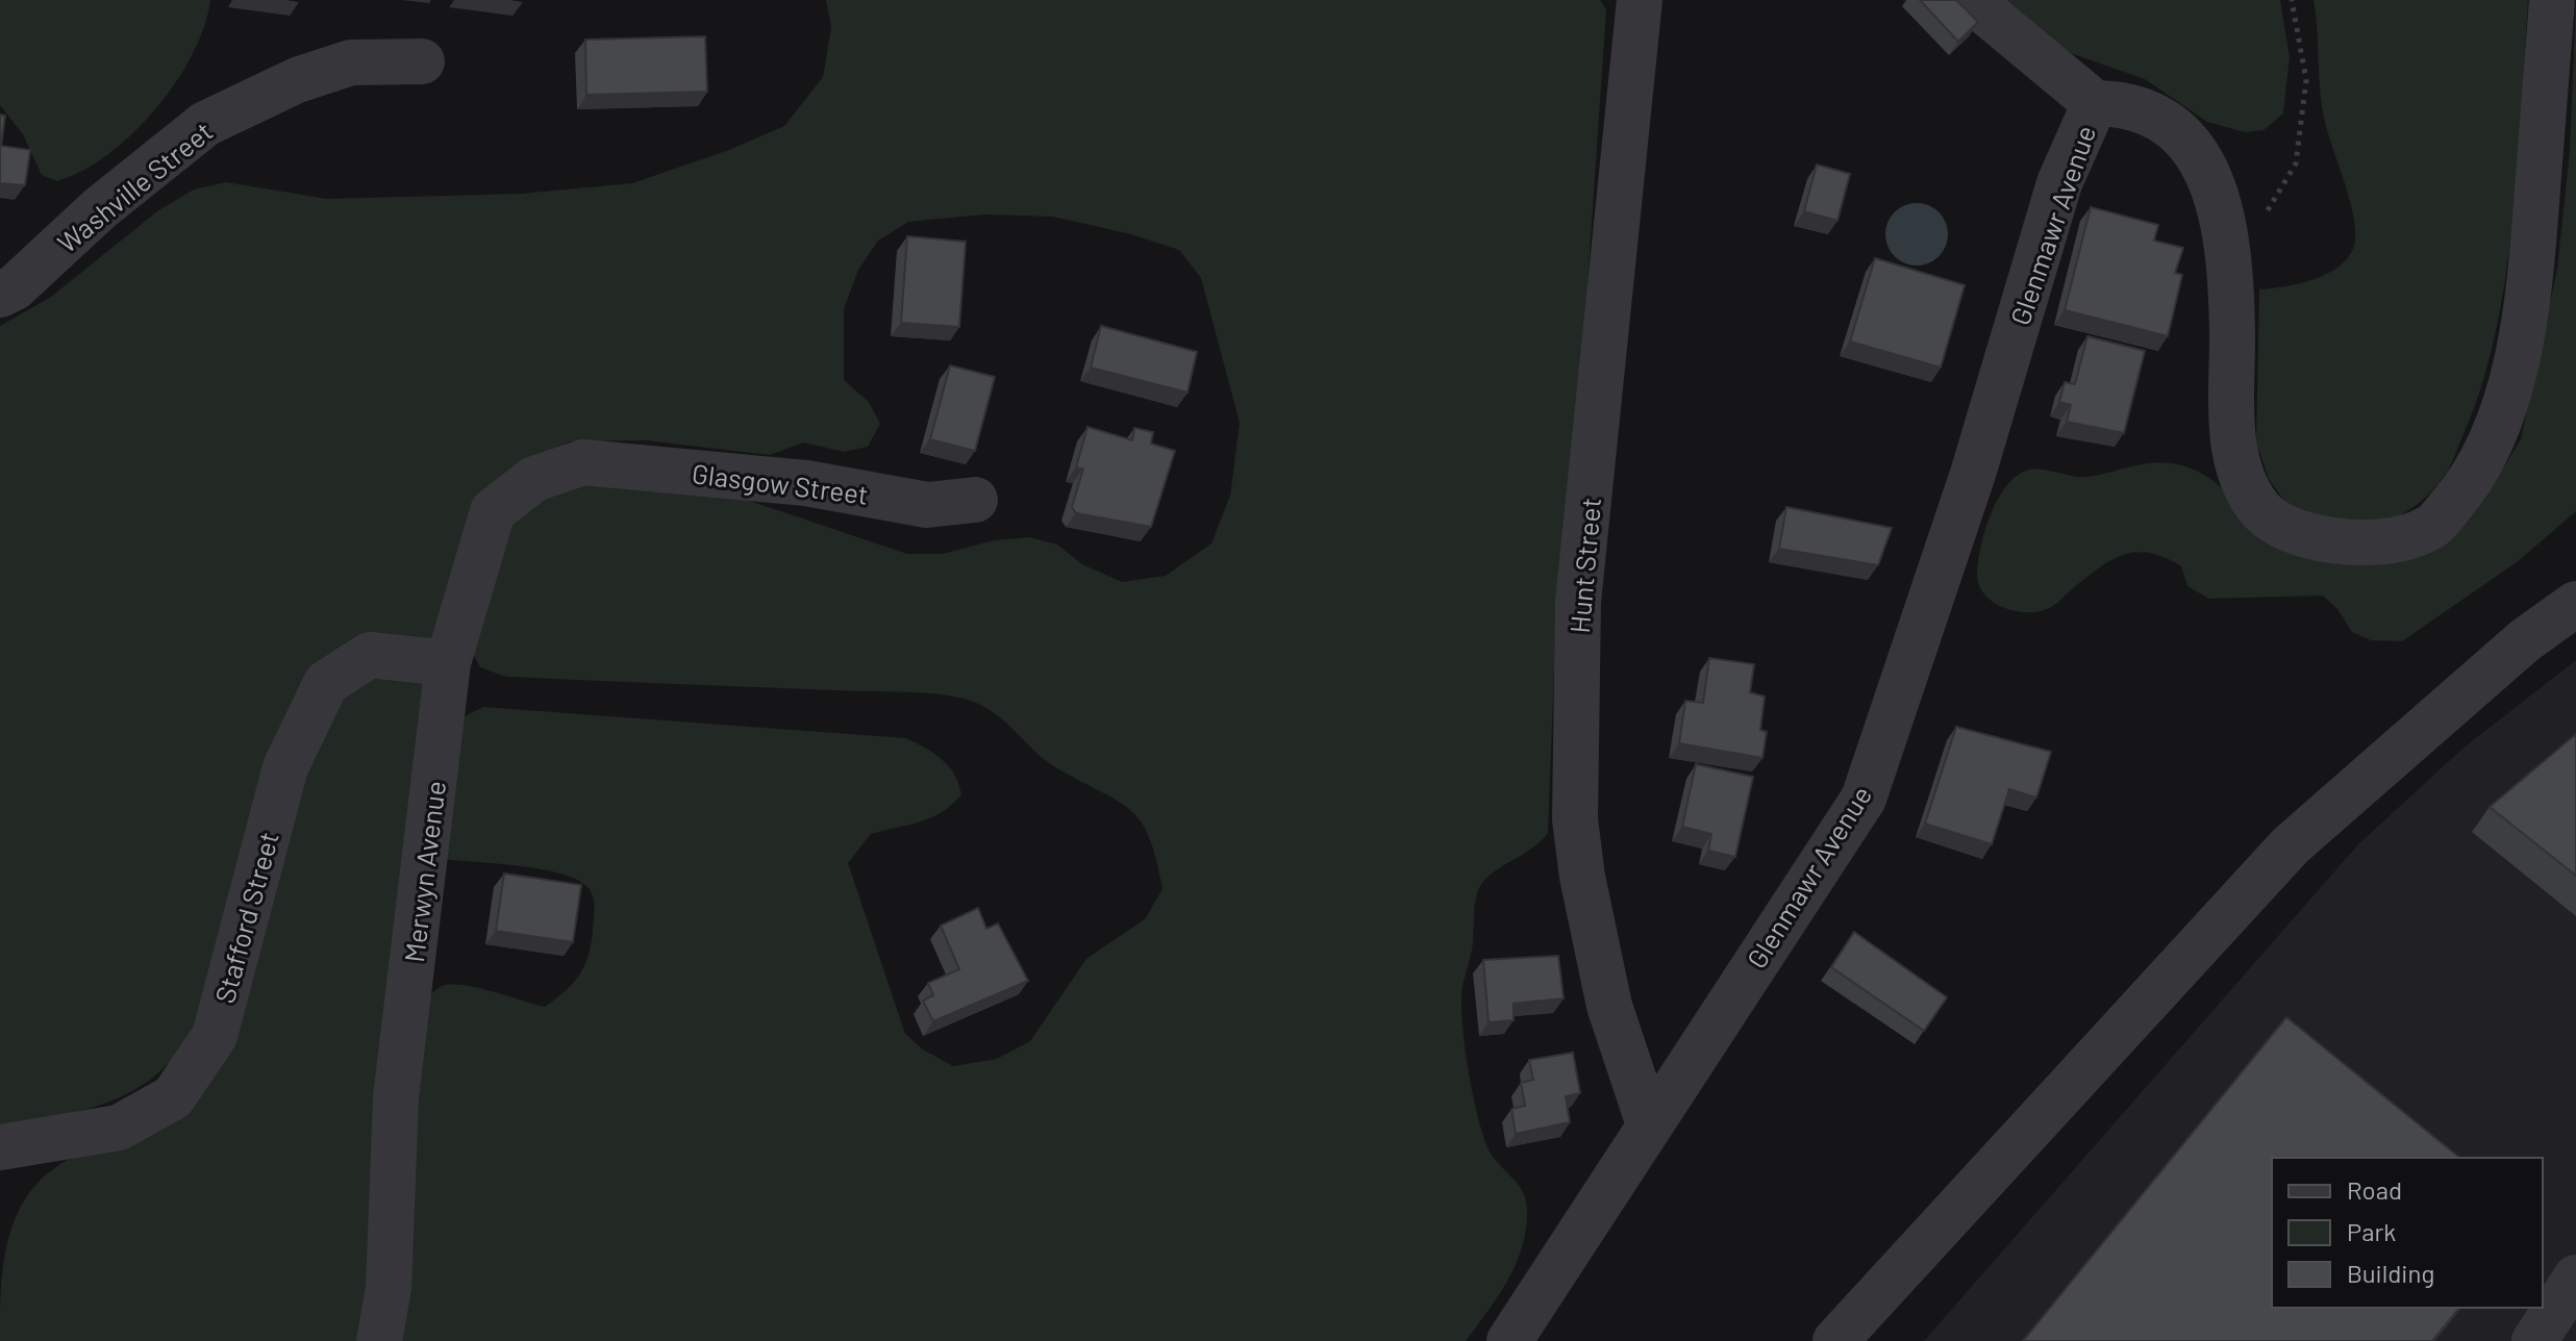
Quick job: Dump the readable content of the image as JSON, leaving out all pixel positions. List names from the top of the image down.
{
  "streets": {
    "street": [
      "Washville Street",
      "Glenmawr Avenue",
      "Glasgow Street",
      "Hunt Street",
      "Merwyn Avenue",
      "Stafford Street"
    ]
  },
  "crossings": [
    ["Glenmawr Avenue", "Hunt Street"],
    ["Glasgow Street", "Merwyn Avenue"],
    ["Merwyn Avenue", "Stafford Street"]
  ],
  "legend": ["Road", "Park", "Building"]
}
